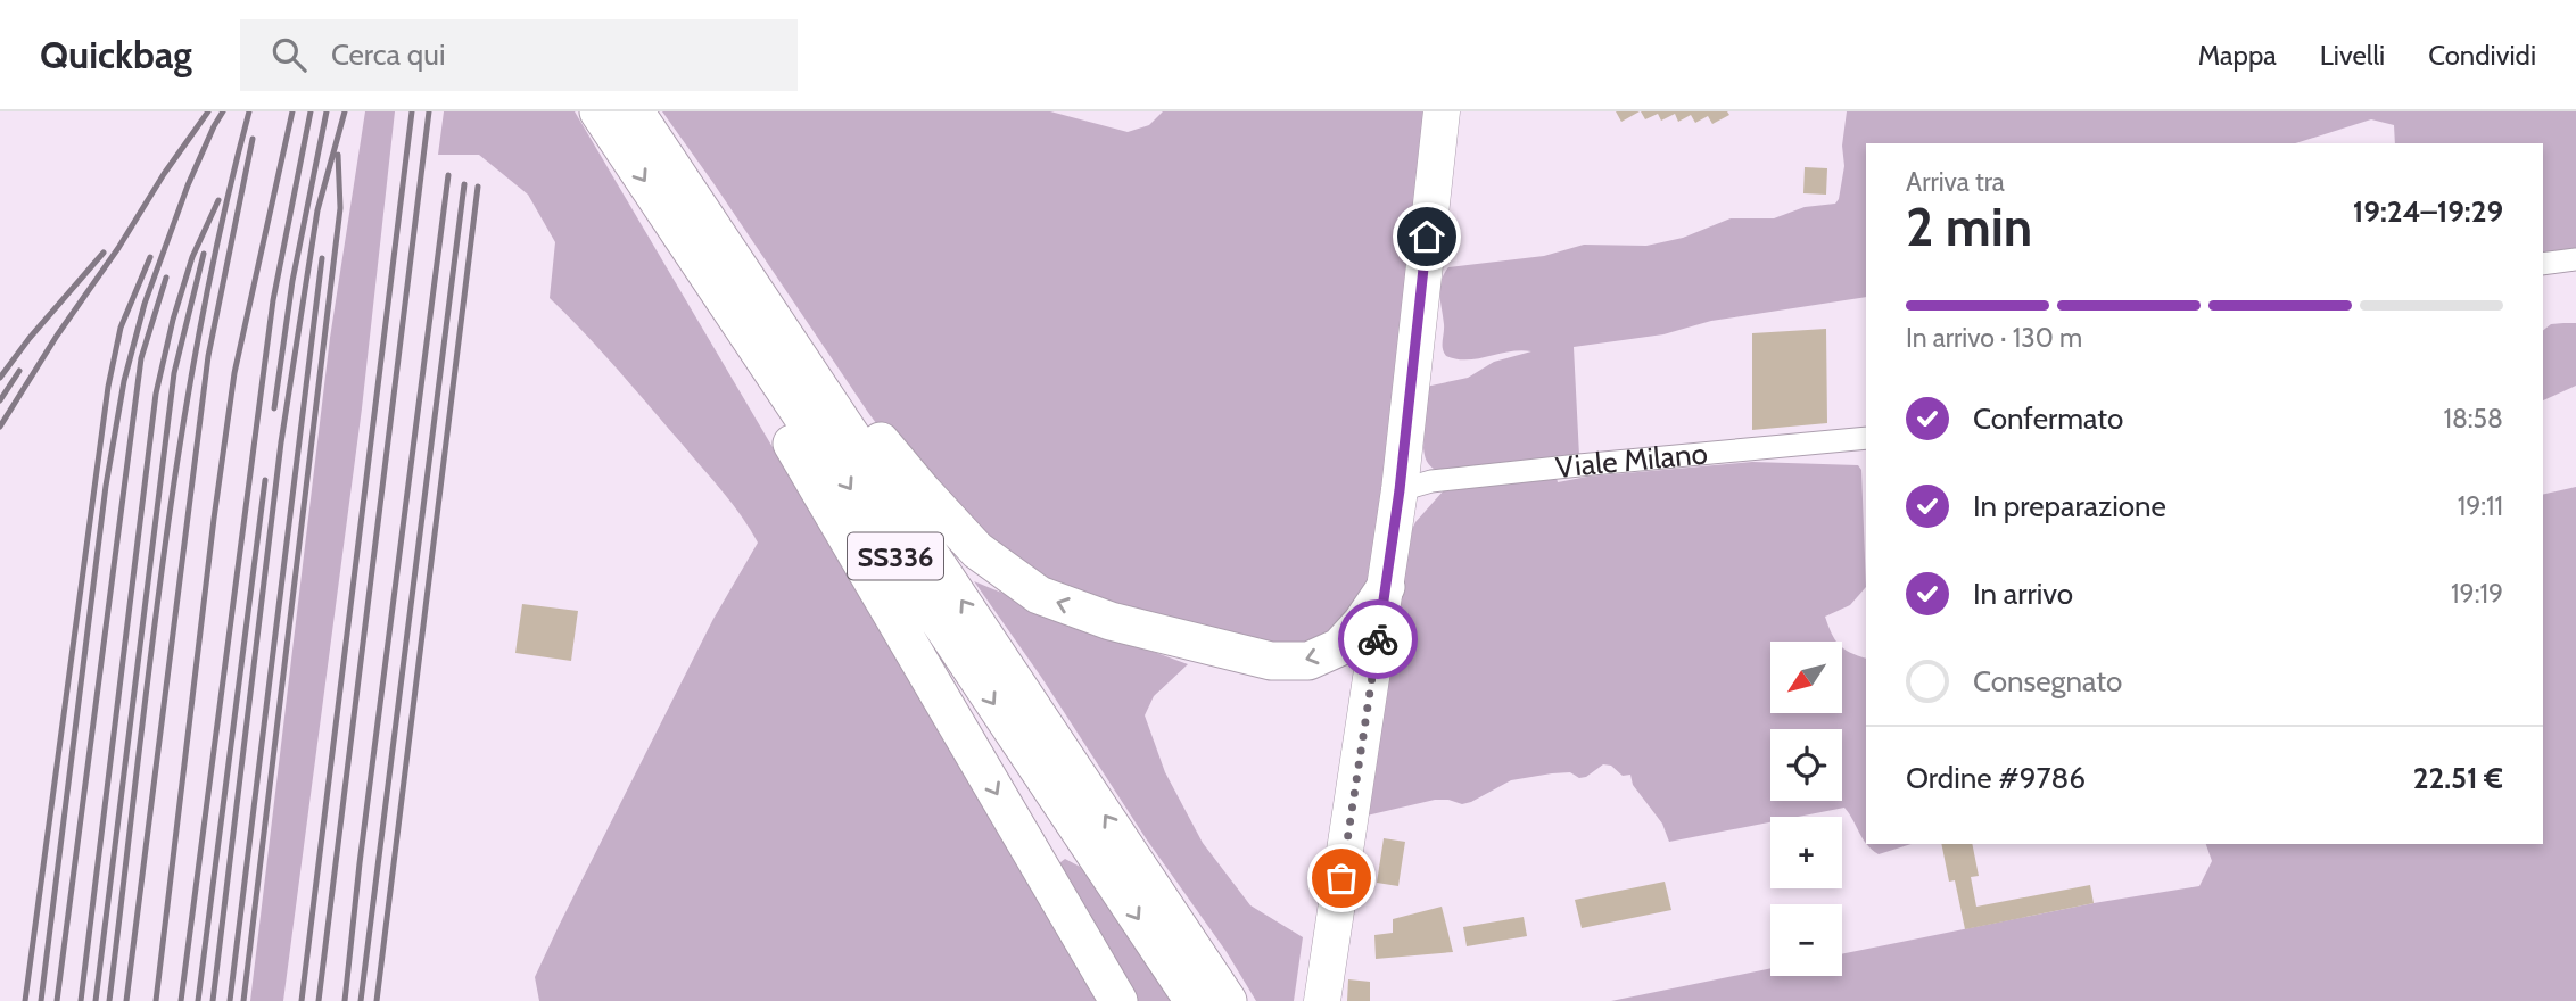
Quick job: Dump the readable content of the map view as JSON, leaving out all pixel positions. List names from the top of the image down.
{
  "streets": {
    "highway": ["SS336"],
    "street": ["Viale Milano"]
  },
  "north": "bottom left",
  "page": {
    "header": "Quickbag",
    "search": "Cerca qui",
    "nav": ["Mappa", "Livelli", "Condividi"],
    "heading": ["2 min", "Arriva tra", "19:24–19:29"],
    "panel": ["Ordine #9786", "22.51 €"],
    "bar": "In arrivo · 130 m",
    "list": [
      ["Confermato", "18:58"],
      ["In preparazione", "19:11"],
      ["In arrivo", "19:19"],
      "Consegnato"
    ],
    "map_buttons": ["+", "−"]
  }
}
